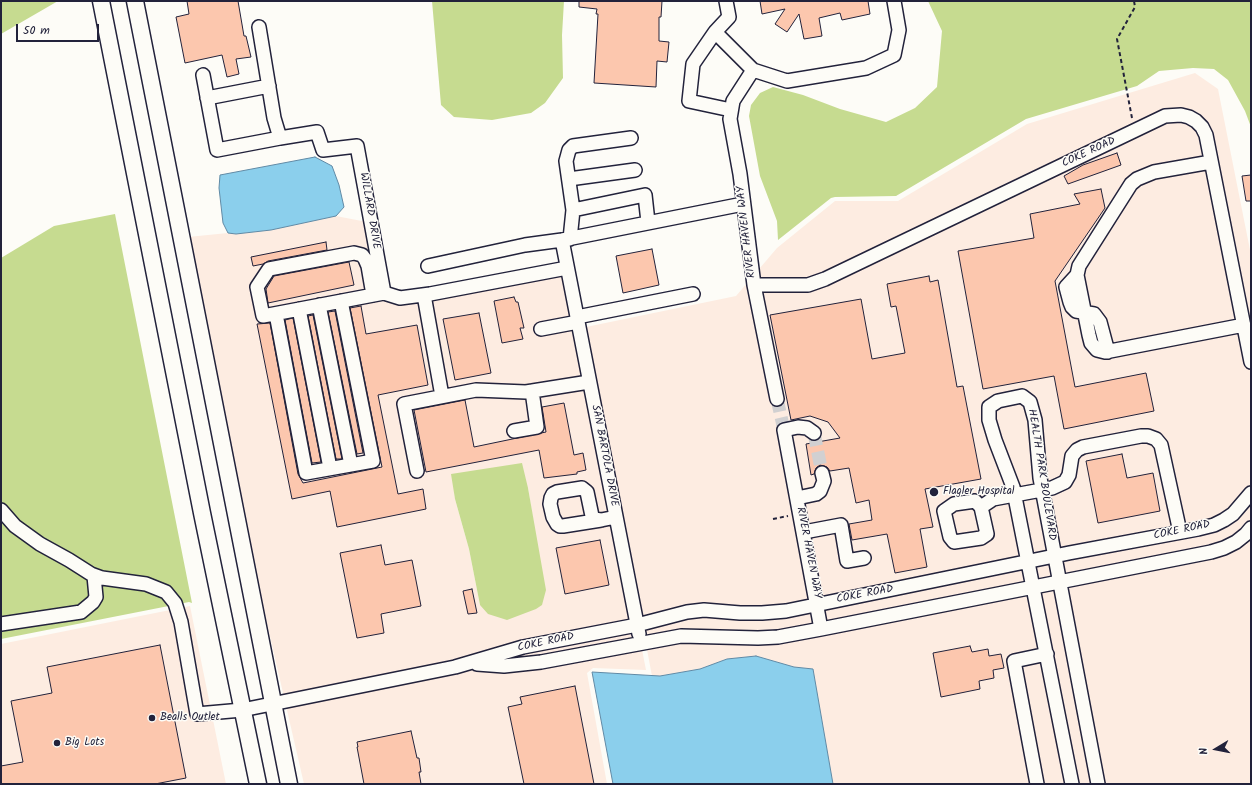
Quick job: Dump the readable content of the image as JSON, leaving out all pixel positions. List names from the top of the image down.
{
  "streets": {
    "street": [
      "COKE ROAD",
      "WILLARD DRIVE",
      "RIVER HAVEN WAY",
      "SAN BARTOLA DRIVE",
      "HEALTH PARK BOULEVARD"
    ]
  },
  "crossings": [
    ["COKE ROAD", "RIVER HAVEN WAY"],
    ["COKE ROAD", "SAN BARTOLA DRIVE"],
    ["COKE ROAD", "HEALTH PARK BOULEVARD"]
  ],
  "places": ["Flagler Hospital", "Bealls Outlet", "Big Lots"],
  "scale_bar": "50 m",
  "north": "left"
}
